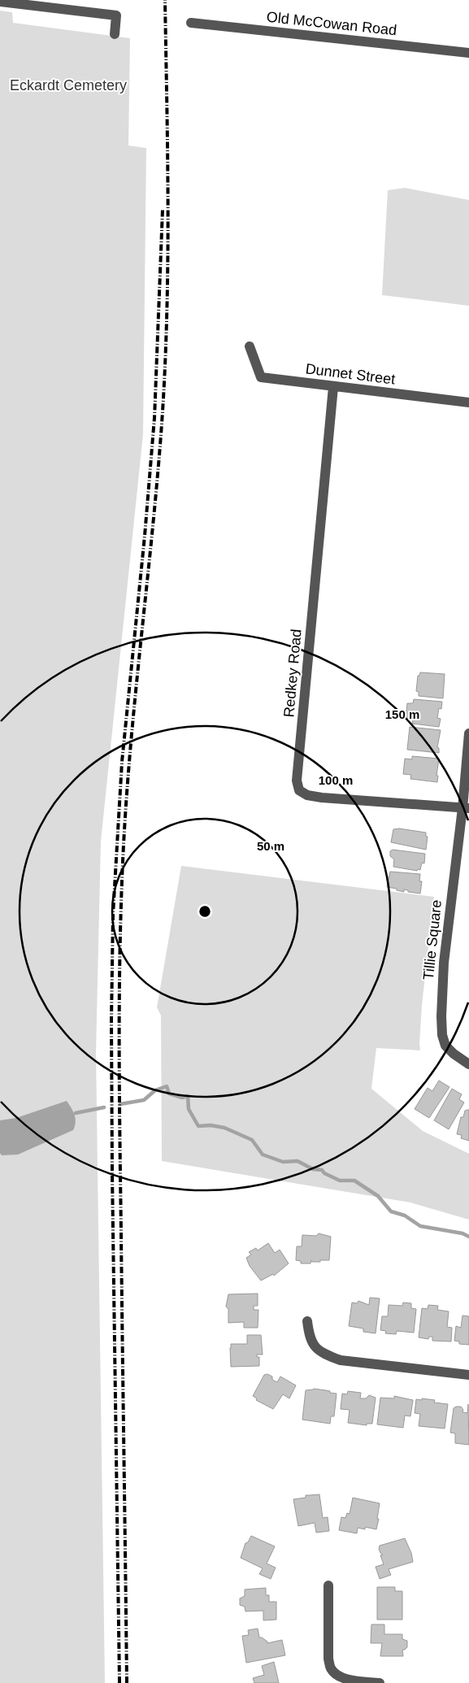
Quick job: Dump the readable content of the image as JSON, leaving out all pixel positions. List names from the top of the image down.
{
  "streets": {
    "street": [
      "Old McCowan Road",
      "Dunnet Street",
      "Redkey Road",
      "Tillie Square"
    ]
  },
  "crossings": [
    ["Dunnet Street", "Redkey Road"],
    ["Redkey Road", "Tillie Square"]
  ],
  "parks": ["Eckardt Cemetery"],
  "rings": ["150 m", "100 m", "50 m"]
}
